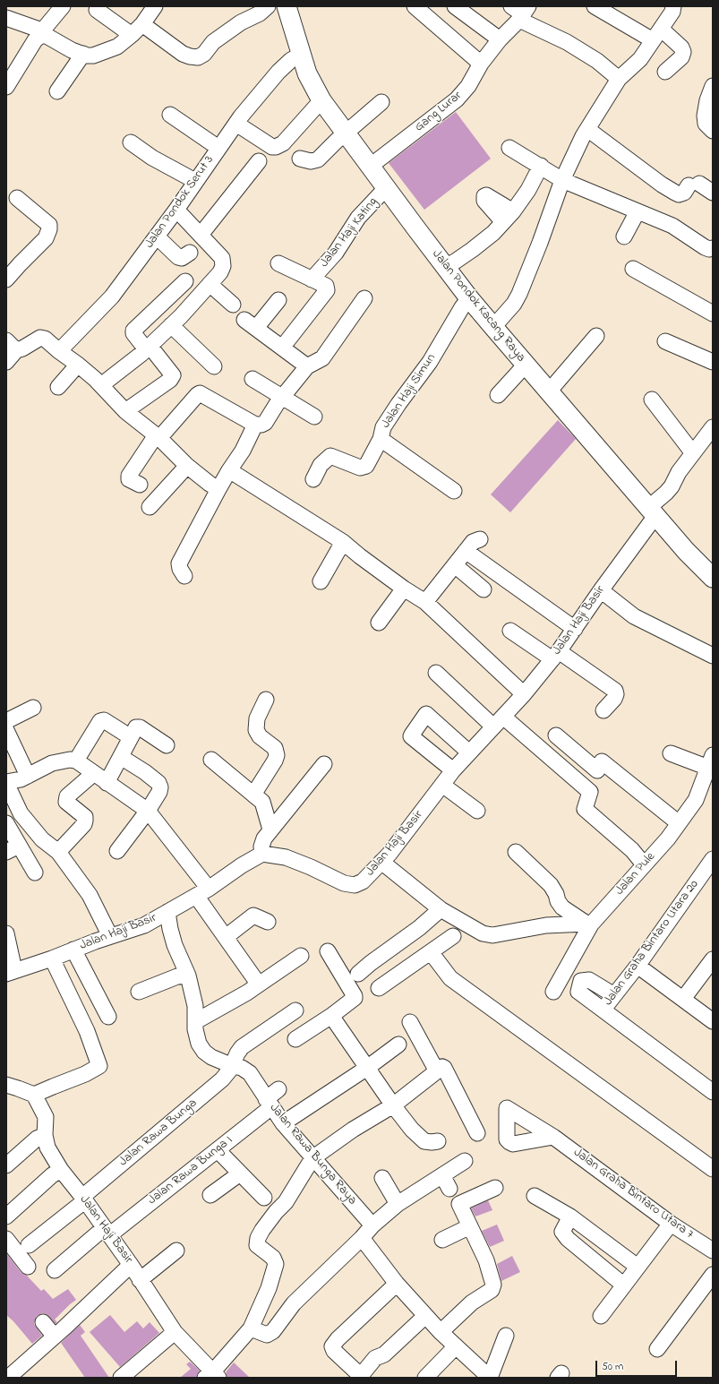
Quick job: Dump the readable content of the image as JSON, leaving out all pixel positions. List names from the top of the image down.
{
  "streets": {
    "main road": ["Jalan Pondok Kacang Raya"],
    "street": [
      "Gang Lurar",
      "Jalan Pondok Serut 3",
      "Jalan Haji Kating",
      "Jalan Haji Simun",
      "Jalan Haji Basir",
      "Jalan Pule",
      "Jalan Graha Bintaro Utara 20",
      "Jalan Rawa Bunga",
      "Jalan Rawa Bunga Raya",
      "Jalan Rawa Bunga I",
      "Jalan Graha Bintaro Utara 7"
    ]
  },
  "crossings": [
    ["Gang Lurar", "Jalan Pondok Kacang Raya"],
    ["Jalan Pondok Serut 3", "Jalan Pondok Kacang Raya"],
    ["Jalan Haji Kating", "Jalan Pondok Kacang Raya"],
    ["Jalan Pondok Kacang Raya", "Jalan Haji Simun"],
    ["Jalan Pondok Kacang Raya", "Jalan Haji Basir"],
    ["Jalan Haji Basir", "Jalan Rawa Bunga"],
    ["Jalan Haji Basir", "Jalan Rawa Bunga Raya"],
    ["Jalan Haji Basir", "Jalan Rawa Bunga I"],
    ["Jalan Rawa Bunga", "Jalan Rawa Bunga Raya"],
    ["Jalan Rawa Bunga Raya", "Jalan Rawa Bunga I"]
  ],
  "scale_bar": "50 m"
}
